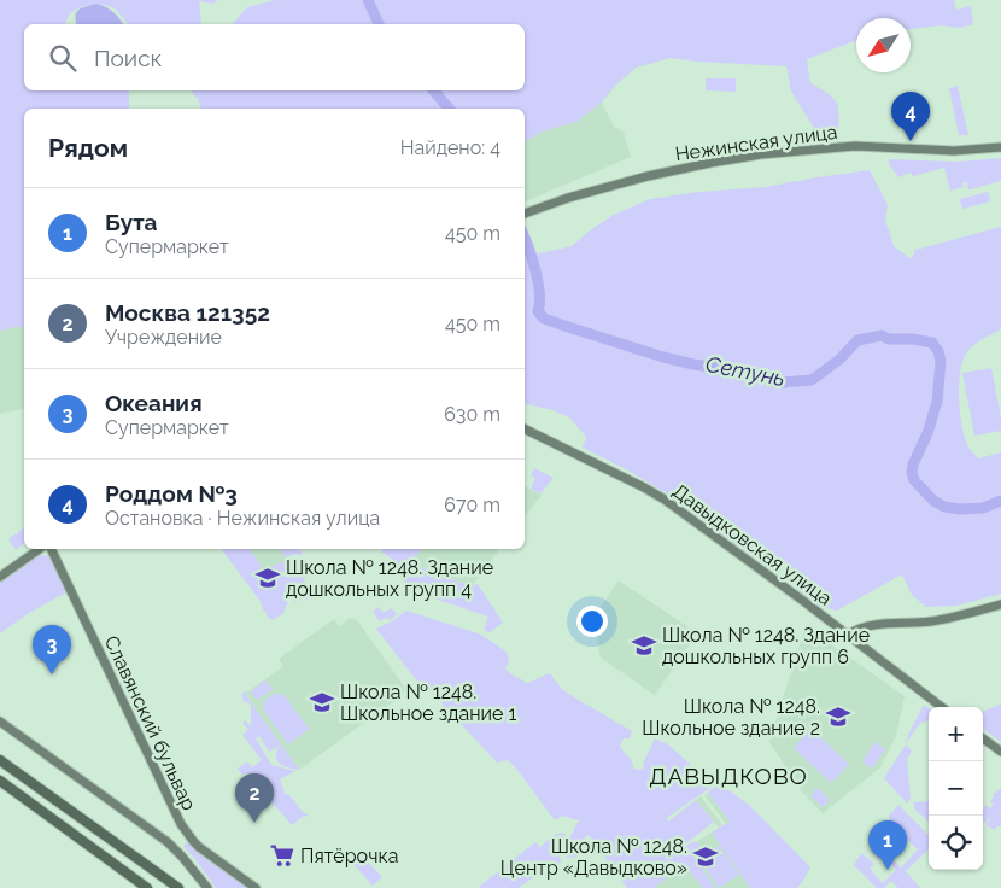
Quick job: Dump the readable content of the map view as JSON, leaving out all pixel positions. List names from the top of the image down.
{
  "streets": {
    "street": ["Нежинская улица", "Давыдковская улица", "Славянский бульвар"]
  },
  "districts": ["ДАВЫДКОВО"],
  "water": ["Сетунь"],
  "places": {
    "school or university": [
      "Школа № 1248. Здание дошкольных групп 4",
      "Школа № 1248. Здание дошкольных групп 6",
      "Школа № 1248. Школьное здание 1",
      "Школа № 1248. Школьное здание 2",
      "Школа № 1248. Центр «Давыдково»"
    ],
    "supermarket": ["Пятёрочка"]
  },
  "north": "bottom left",
  "page": {
    "search": "Поиск",
    "pins": [
      "4",
      "3",
      "2",
      "1"
    ],
    "heading": ["Рядом", "Найдено: 4"],
    "list": [
      {
        "mark": "1",
        "name": "Бута",
        "note": "Супермаркет",
        "value": "450 m"
      },
      {
        "mark": "2",
        "name": "Москва 121352",
        "note": "Учреждение",
        "value": "450 m"
      },
      {
        "mark": "3",
        "name": "Океания",
        "note": "Супермаркет",
        "value": "630 m"
      },
      {
        "mark": "4",
        "name": "Роддом №3",
        "note": "Остановка · Нежинская улица",
        "value": "670 m"
      }
    ],
    "map_buttons": ["+", "−"]
  }
}
